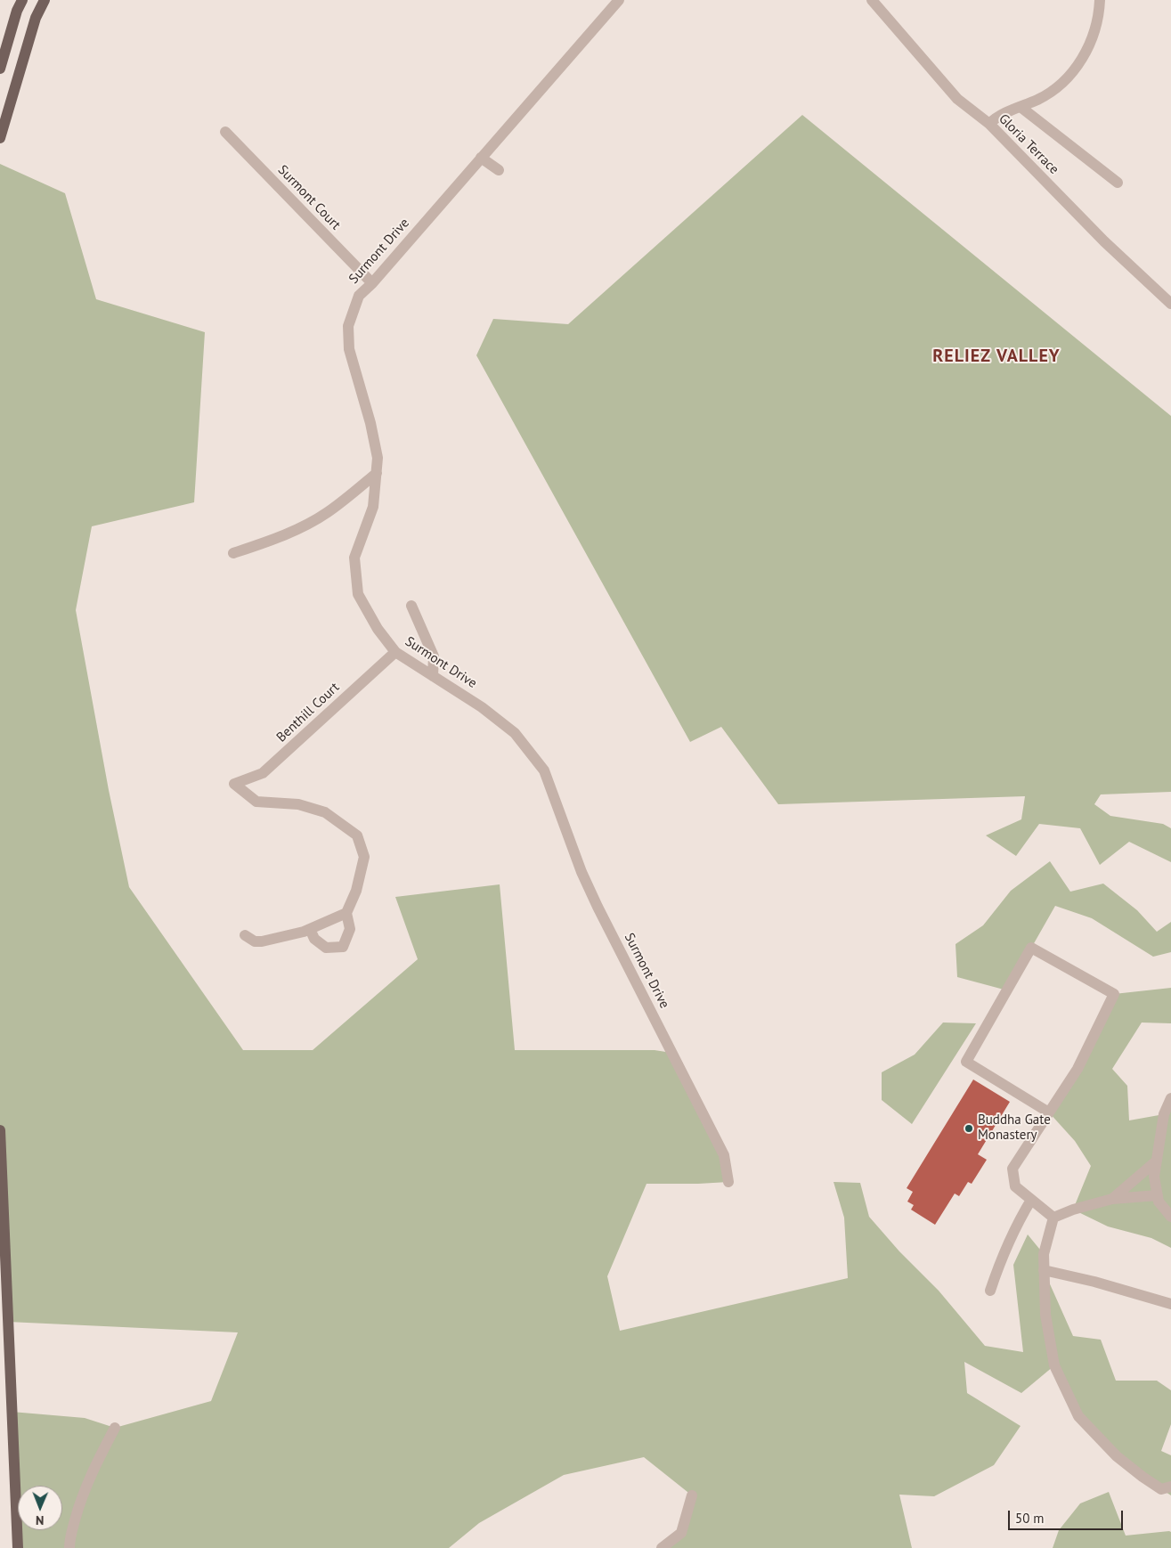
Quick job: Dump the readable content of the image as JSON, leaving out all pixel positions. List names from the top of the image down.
{
  "streets": {
    "street": [
      "Gloria Terrace",
      "Surmont Court",
      "Surmont Drive",
      "Benthill Court"
    ]
  },
  "crossings": [
    ["Surmont Court", "Surmont Drive"],
    ["Surmont Drive", "Benthill Court"]
  ],
  "districts": ["RELIEZ VALLEY"],
  "places": ["Buddha Gate Monastery"],
  "scale_bar": "50 m",
  "north": "bottom"
}
